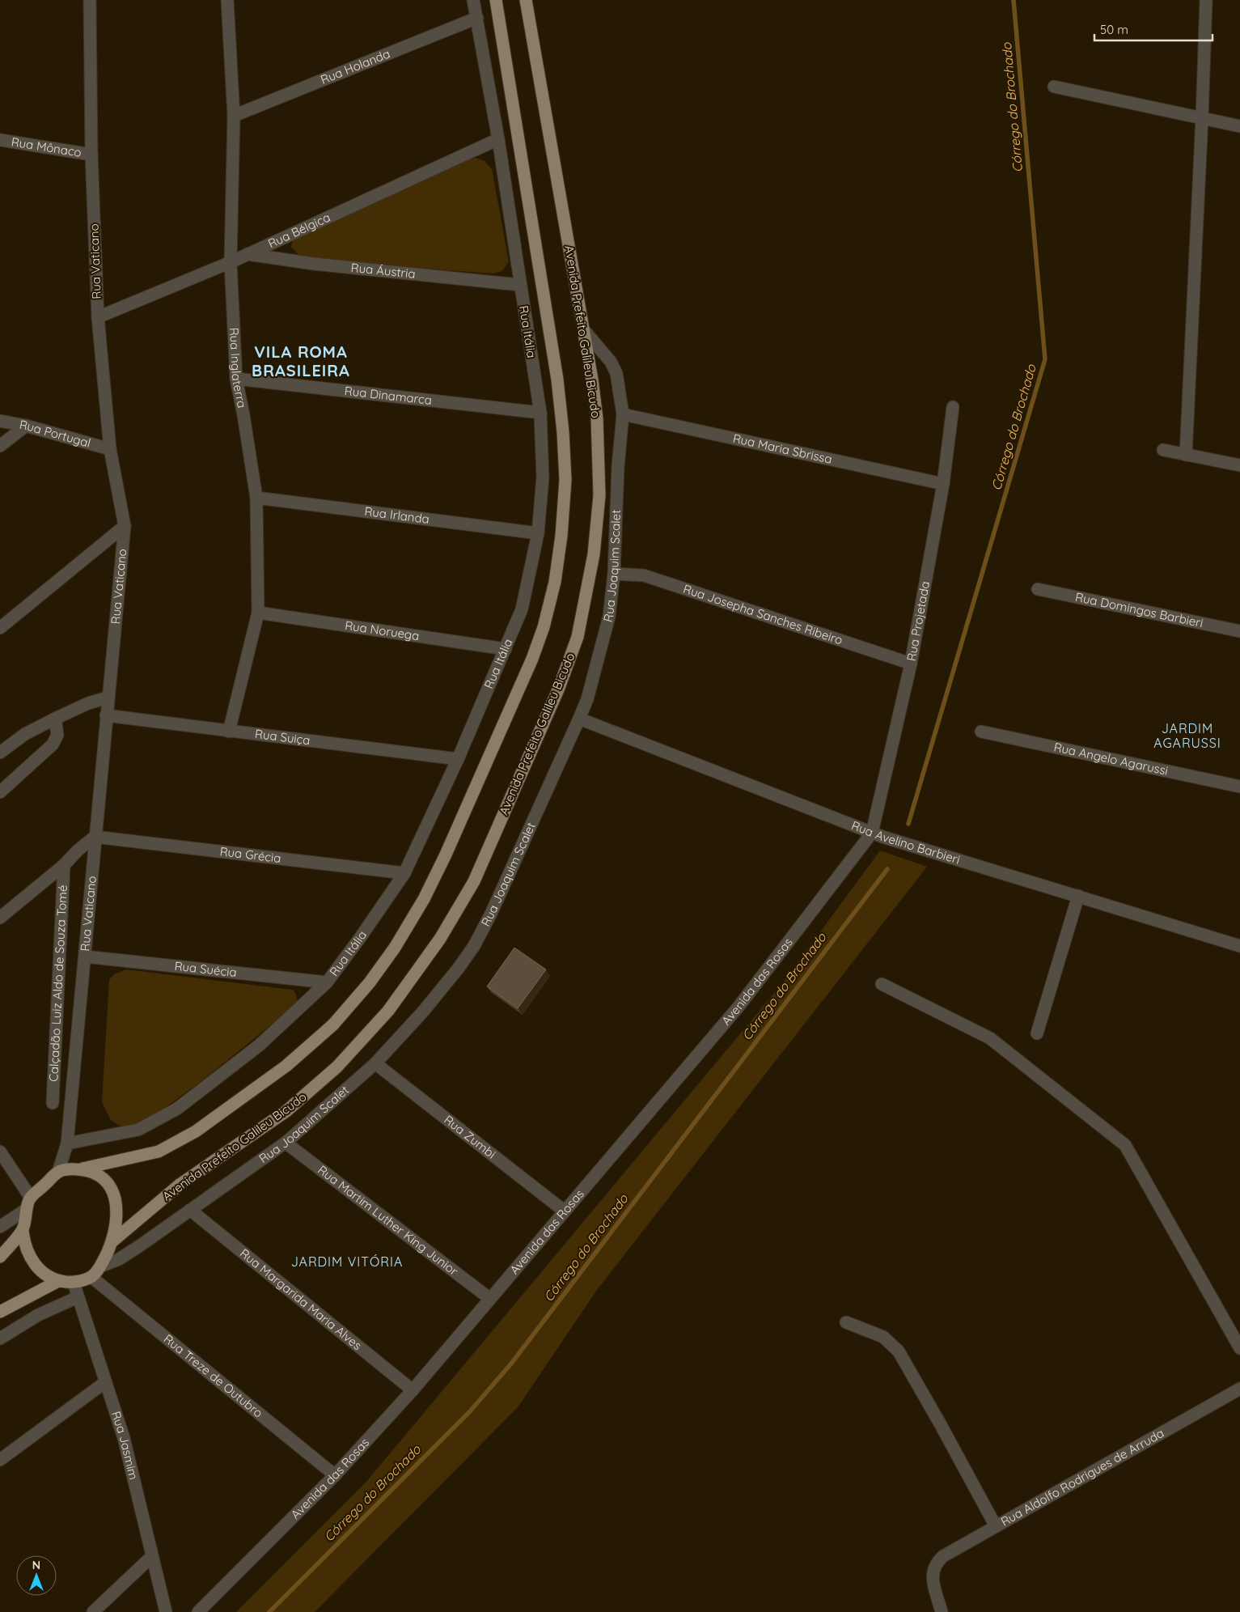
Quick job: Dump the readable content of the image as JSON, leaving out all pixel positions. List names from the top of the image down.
{
  "streets": {
    "main road": ["Avenida Prefeito Galileu Bicudo"],
    "street": [
      "Rua Holanda",
      "Rua Mônaco",
      "Rua Bélgica",
      "Rua Vaticano",
      "Rua Áustria",
      "Rua Itália",
      "Rua Inglaterra",
      "Rua Dinamarca",
      "Rua Portugal",
      "Rua Maria Sbrissa",
      "Rua Irlanda",
      "Rua Joaquim Scalet",
      "Rua Domingos Barbieri",
      "Rua Josepha Sanches Ribeiro",
      "Rua Projetada",
      "Rua Noruega",
      "Rua Suiça",
      "Rua Angelo Agarussi",
      "Rua Avelino Barbieri",
      "Rua Grécia",
      "Rua Suécia",
      "Avenida das Rosas",
      "Calçadão Luiz Aldo de Souza Tomé",
      "Rua Zumbi",
      "Rua Martim Luther King Junior",
      "Rua Margarida Maria Alves",
      "Rua Treze de Outubro",
      "Rua Jasmim",
      "Rua Aldolfo Rodrigues de Arruda"
    ]
  },
  "crossings": [
    ["Rua Holanda", "Rua Itália"],
    ["Rua Holanda", "Rua Inglaterra"],
    ["Rua Mônaco", "Rua Vaticano"],
    ["Rua Bélgica", "Rua Vaticano"],
    ["Rua Bélgica", "Rua Áustria"],
    ["Rua Bélgica", "Rua Itália"],
    ["Rua Bélgica", "Rua Inglaterra"],
    ["Rua Vaticano", "Rua Itália"],
    ["Rua Vaticano", "Avenida Prefeito Galileu Bicudo"],
    ["Rua Vaticano", "Rua Portugal"],
    ["Rua Vaticano", "Rua Joaquim Scalet"],
    ["Rua Vaticano", "Rua Suiça"],
    ["Rua Vaticano", "Rua Grécia"],
    ["Rua Vaticano", "Rua Suécia"],
    ["Rua Vaticano", "Rua Treze de Outubro"],
    ["Rua Vaticano", "Rua Jasmim"],
    ["Rua Áustria", "Rua Itália"],
    ["Rua Itália", "Rua Dinamarca"],
    ["Rua Itália", "Rua Irlanda"],
    ["Rua Itália", "Rua Noruega"],
    ["Rua Itália", "Rua Suiça"],
    ["Rua Itália", "Rua Grécia"],
    ["Rua Itália", "Rua Suécia"],
    ["Avenida Prefeito Galileu Bicudo", "Rua Joaquim Scalet"],
    ["Avenida Prefeito Galileu Bicudo", "Rua Treze de Outubro"],
    ["Avenida Prefeito Galileu Bicudo", "Rua Jasmim"],
    ["Rua Inglaterra", "Rua Dinamarca"],
    ["Rua Inglaterra", "Rua Irlanda"],
    ["Rua Inglaterra", "Rua Noruega"],
    ["Rua Inglaterra", "Rua Suiça"],
    ["Rua Maria Sbrissa", "Rua Joaquim Scalet"],
    ["Rua Maria Sbrissa", "Rua Projetada"],
    ["Rua Joaquim Scalet", "Rua Josepha Sanches Ribeiro"],
    ["Rua Joaquim Scalet", "Rua Avelino Barbieri"],
    ["Rua Joaquim Scalet", "Rua Zumbi"],
    ["Rua Joaquim Scalet", "Rua Martim Luther King Junior"],
    ["Rua Joaquim Scalet", "Rua Margarida Maria Alves"],
    ["Rua Joaquim Scalet", "Rua Treze de Outubro"],
    ["Rua Joaquim Scalet", "Rua Jasmim"],
    ["Rua Josepha Sanches Ribeiro", "Rua Projetada"],
    ["Rua Projetada", "Rua Avelino Barbieri"],
    ["Rua Projetada", "Avenida das Rosas"],
    ["Rua Avelino Barbieri", "Avenida das Rosas"],
    ["Avenida das Rosas", "Rua Zumbi"],
    ["Avenida das Rosas", "Rua Martim Luther King Junior"],
    ["Avenida das Rosas", "Rua Margarida Maria Alves"],
    ["Avenida das Rosas", "Rua Treze de Outubro"],
    ["Rua Treze de Outubro", "Rua Jasmim"]
  ],
  "districts": ["VILA ROMA BRASILEIRA", "JARDIM AGARUSSI", "JARDIM VITÓRIA"],
  "water": ["Córrego do Brochado"],
  "scale_bar": "50 m",
  "north": "top"
}
